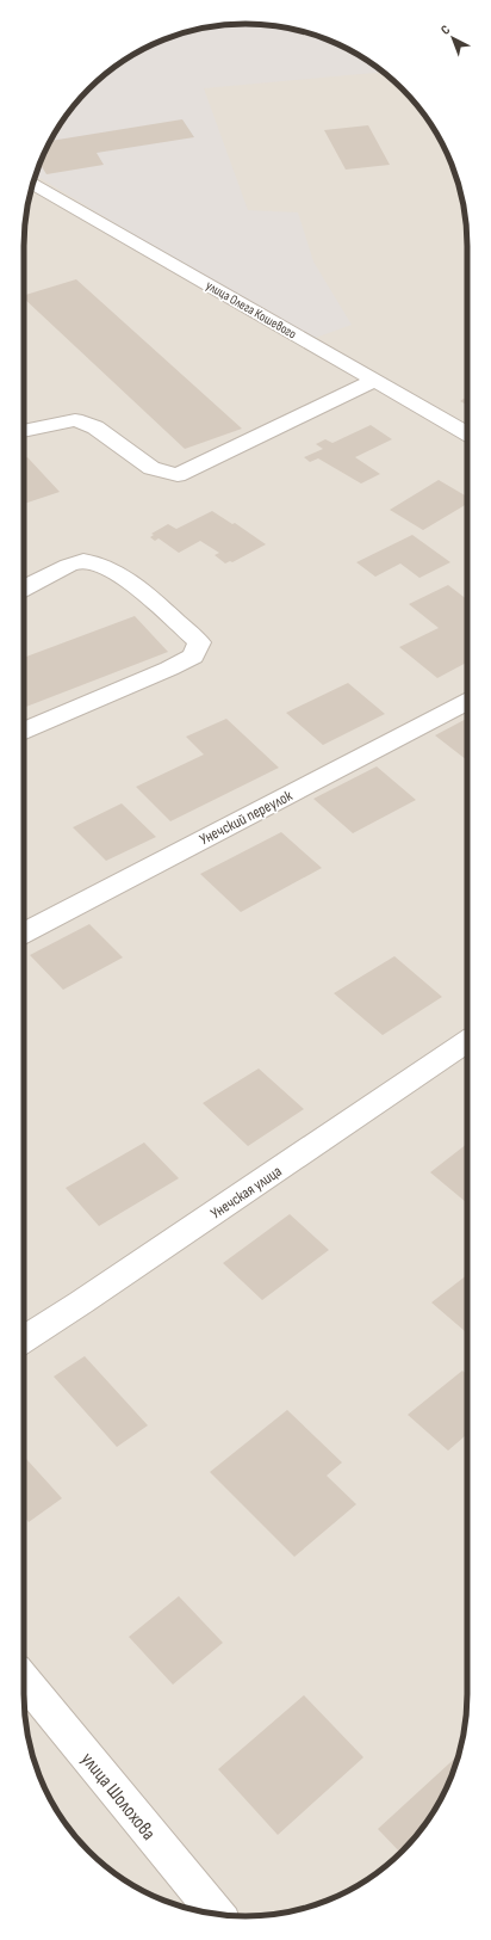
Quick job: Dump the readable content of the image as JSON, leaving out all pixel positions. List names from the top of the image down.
{
  "streets": {
    "street": [
      "улица Олега Кошевого",
      "Унечский переулок",
      "Унечская улица",
      "улица Шолохова"
    ]
  },
  "north": "top left"
}
